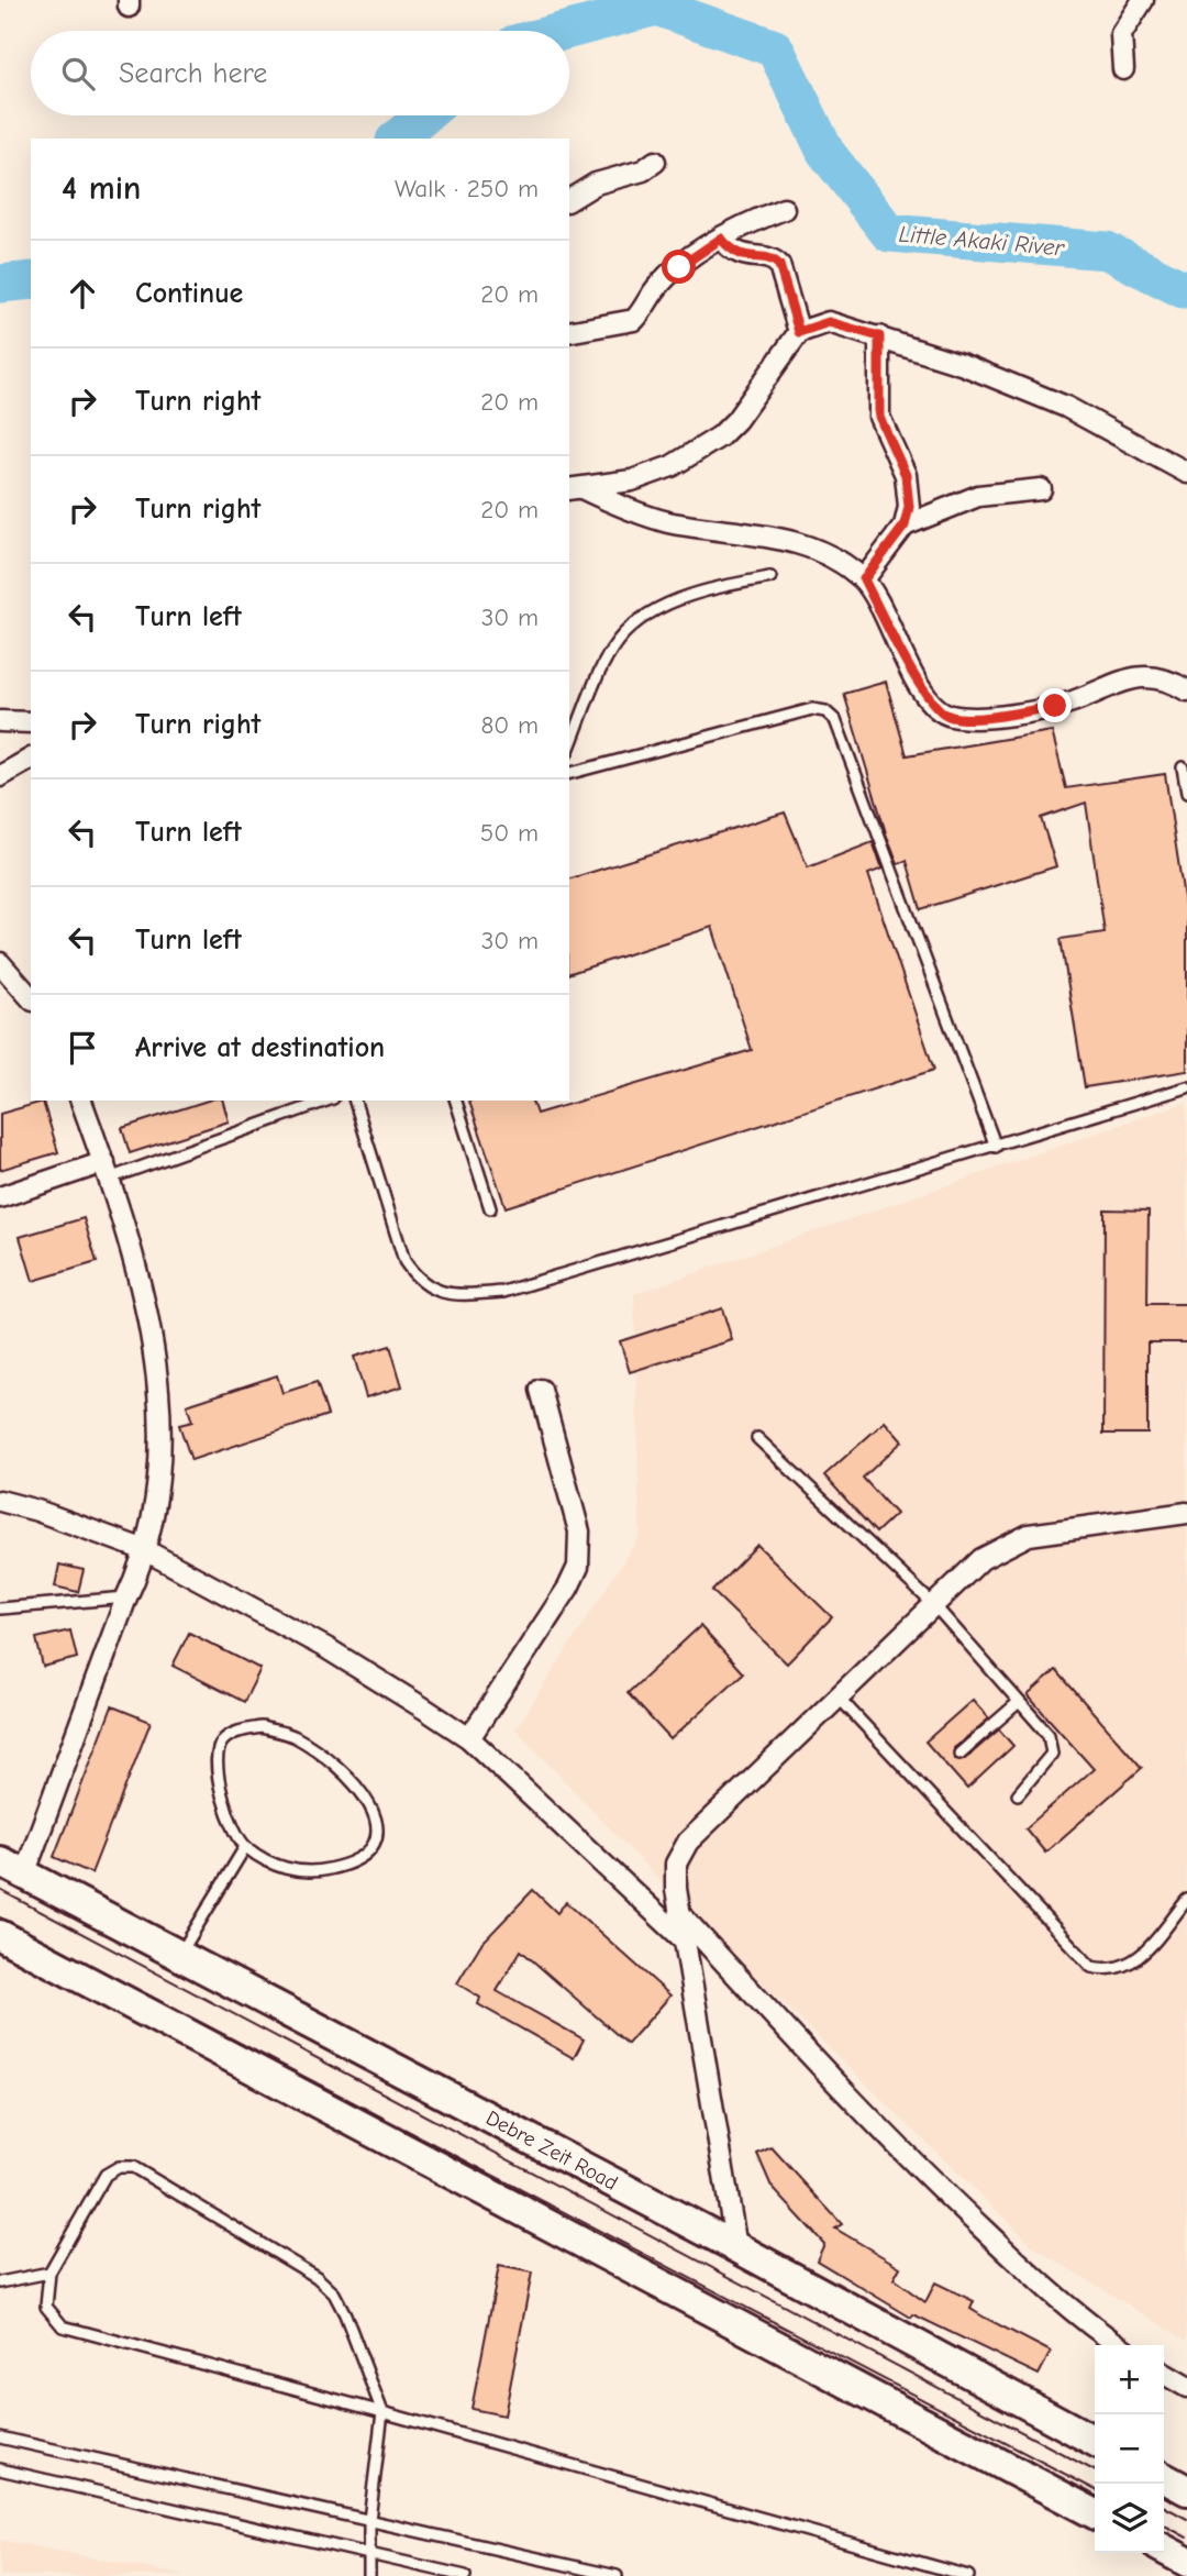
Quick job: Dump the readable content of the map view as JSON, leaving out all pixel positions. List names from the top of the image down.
{
  "streets": {
    "main road": ["Debre Zeit Road"]
  },
  "water": ["Little Akaki River"],
  "page": {
    "search": "Search here",
    "heading": ["4 min", "Walk · 250 m"],
    "list": [
      ["Continue", "20 m"],
      ["Turn right", "20 m"],
      ["Turn right", "20 m"],
      ["Turn left", "30 m"],
      ["Turn right", "80 m"],
      ["Turn left", "50 m"],
      ["Turn left", "30 m"],
      "Arrive at destination"
    ],
    "map_buttons": ["+", "−"]
  }
}
